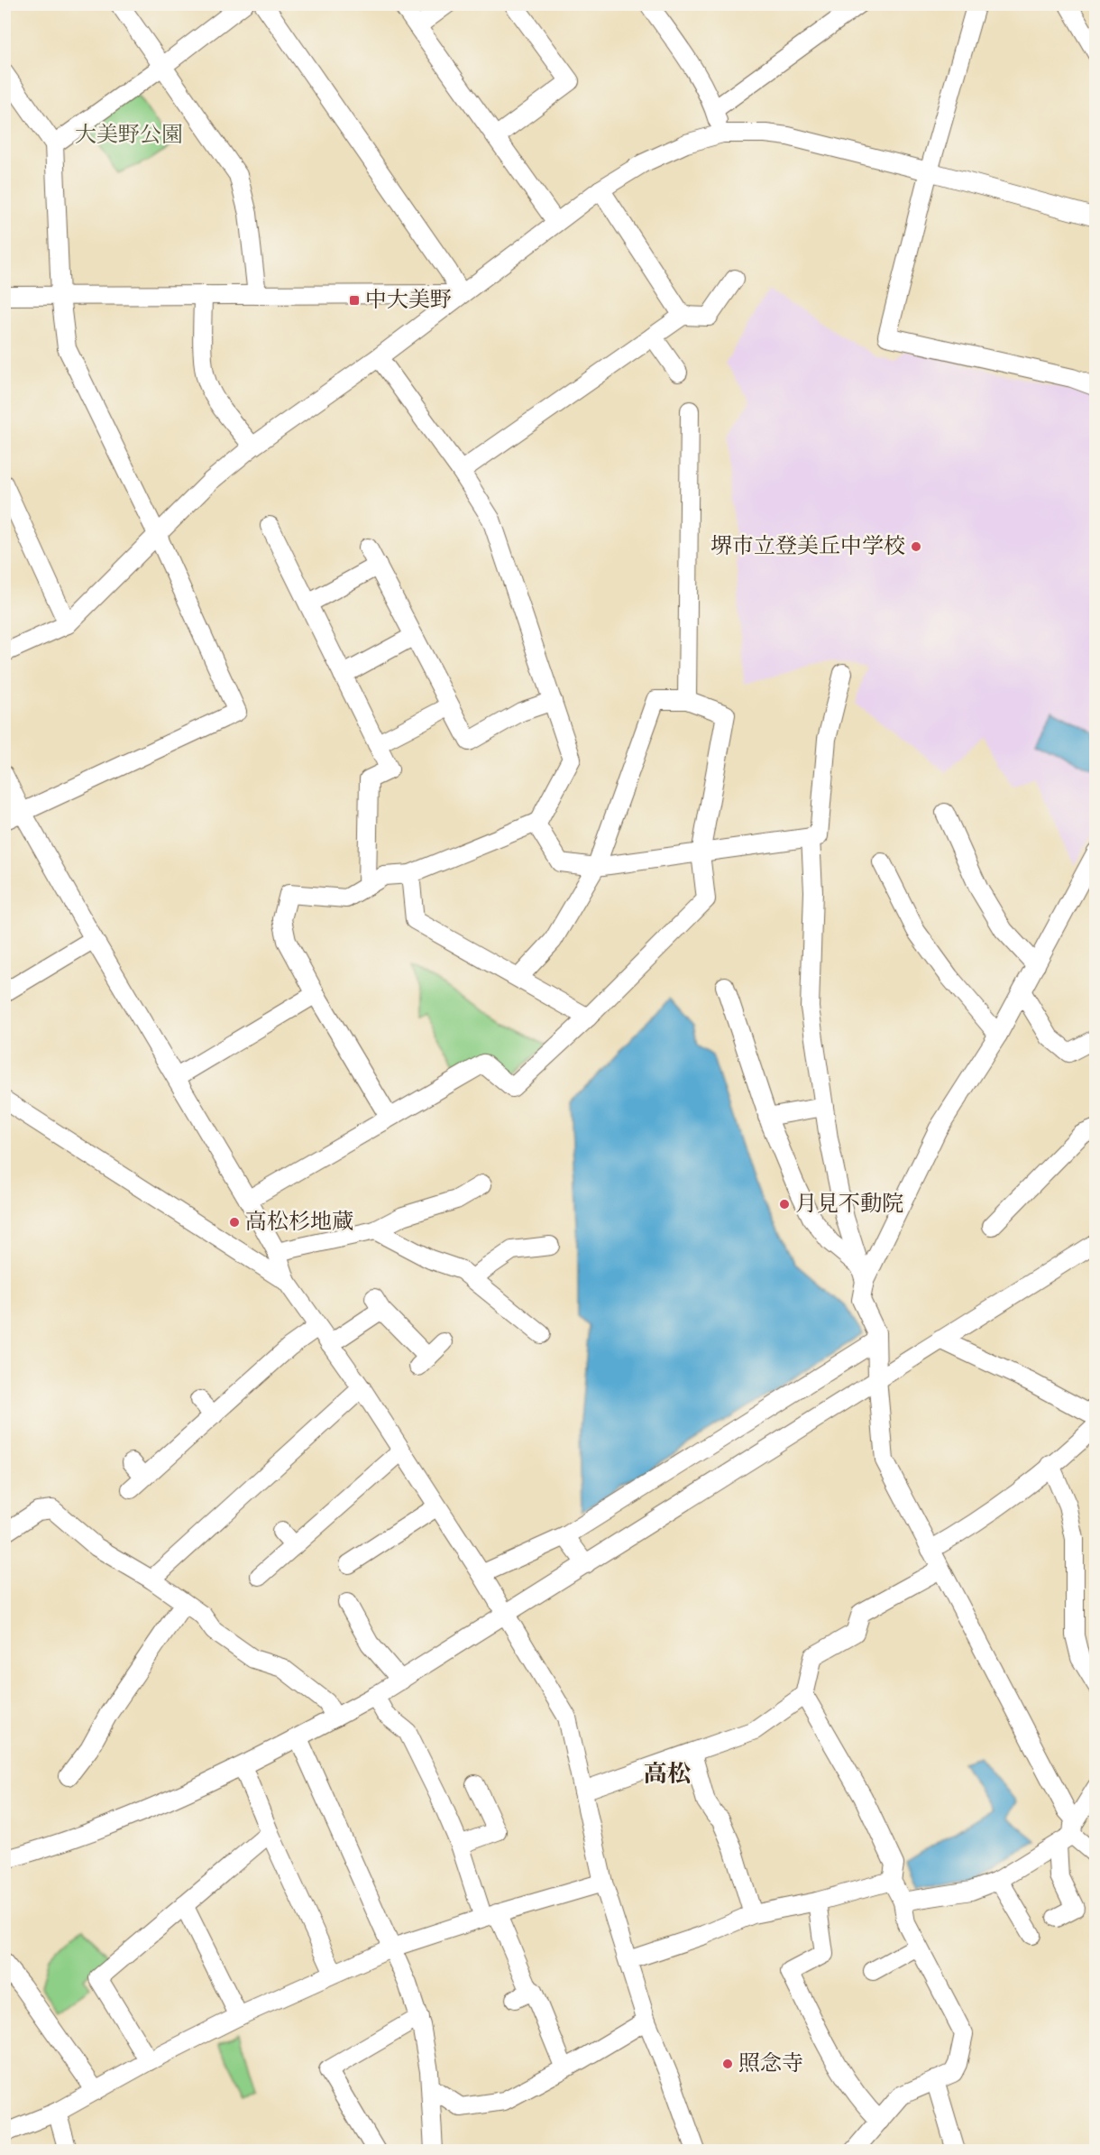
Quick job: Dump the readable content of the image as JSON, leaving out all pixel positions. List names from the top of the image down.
{
  "districts": ["高松"],
  "parks": ["大美野公園"],
  "places": {
    "transit": ["中大美野"],
    "other": [
      "堺市立登美丘中学校",
      "月見不動院",
      "高松杉地蔵",
      "照念寺"
    ]
  }
}
